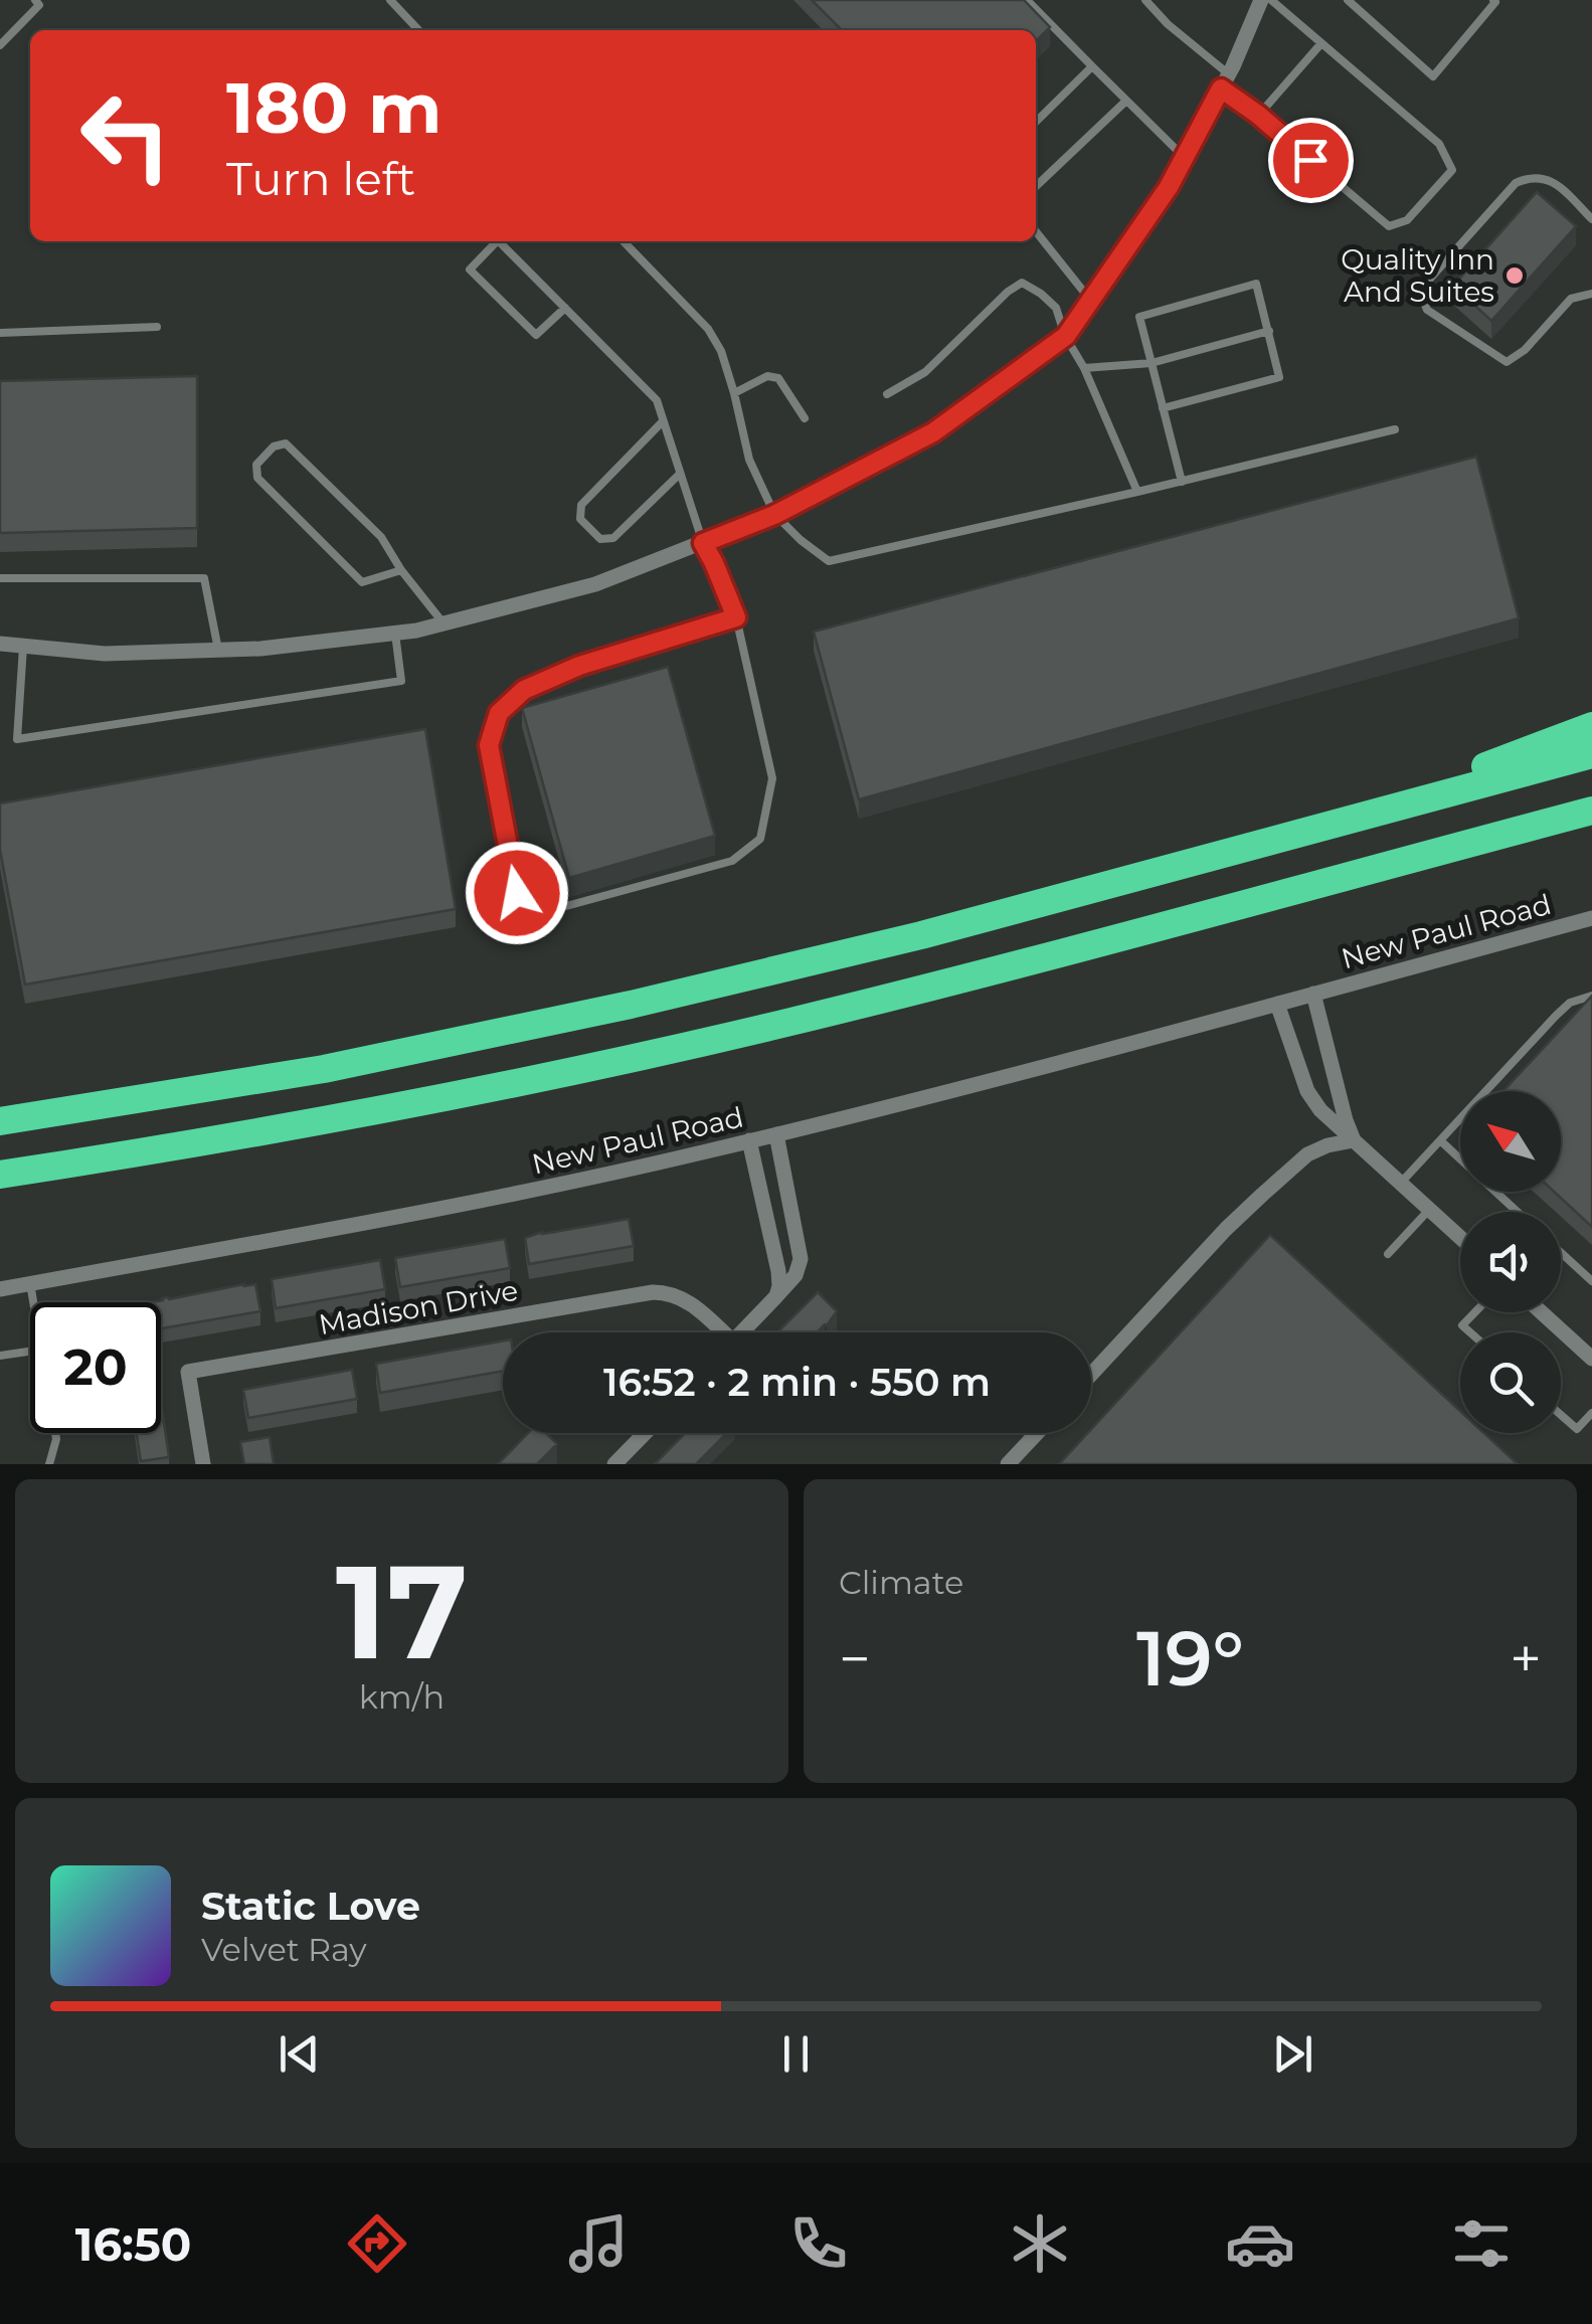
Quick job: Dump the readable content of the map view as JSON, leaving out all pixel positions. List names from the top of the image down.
{
  "streets": {
    "street": ["New Paul Road", "Madison Drive"]
  },
  "crossings": [
    ["New Paul Road", "Madison Drive"]
  ],
  "places": ["Quality Inn And Suites"],
  "north": "top left",
  "page": {
    "turn": ["180 m", "Turn left"],
    "limit": "20",
    "trip": "16:52 · 2 min · 550 m",
    "tile": [
      ["17", "km/h"],
      "Climate"
    ],
    "heat": ["−", "19°", "+"],
    "song": ["Static Love", "Velvet Ray"],
    "tabs": "16:50"
  }
}
